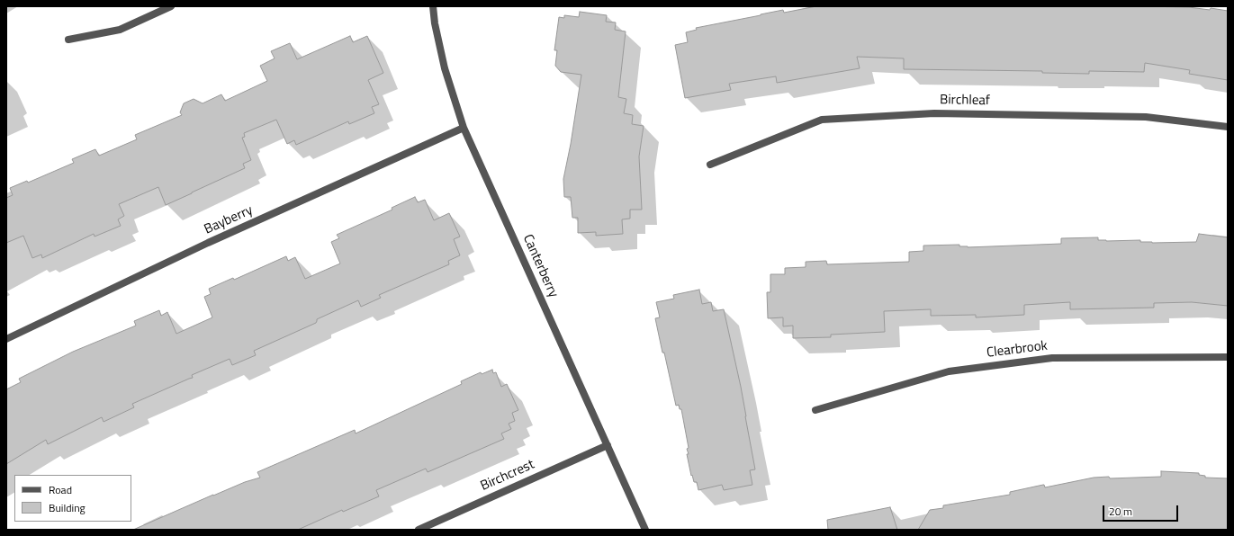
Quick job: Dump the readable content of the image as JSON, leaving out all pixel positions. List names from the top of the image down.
{
  "streets": {
    "street": [
      "Birchleaf",
      "Bayberry",
      "Canterberry",
      "Clearbrook",
      "Birchcrest"
    ]
  },
  "crossings": [
    ["Bayberry", "Canterberry"],
    ["Canterberry", "Birchcrest"]
  ],
  "legend": ["Road", "Building"],
  "scale_bar": "20 m"
}
